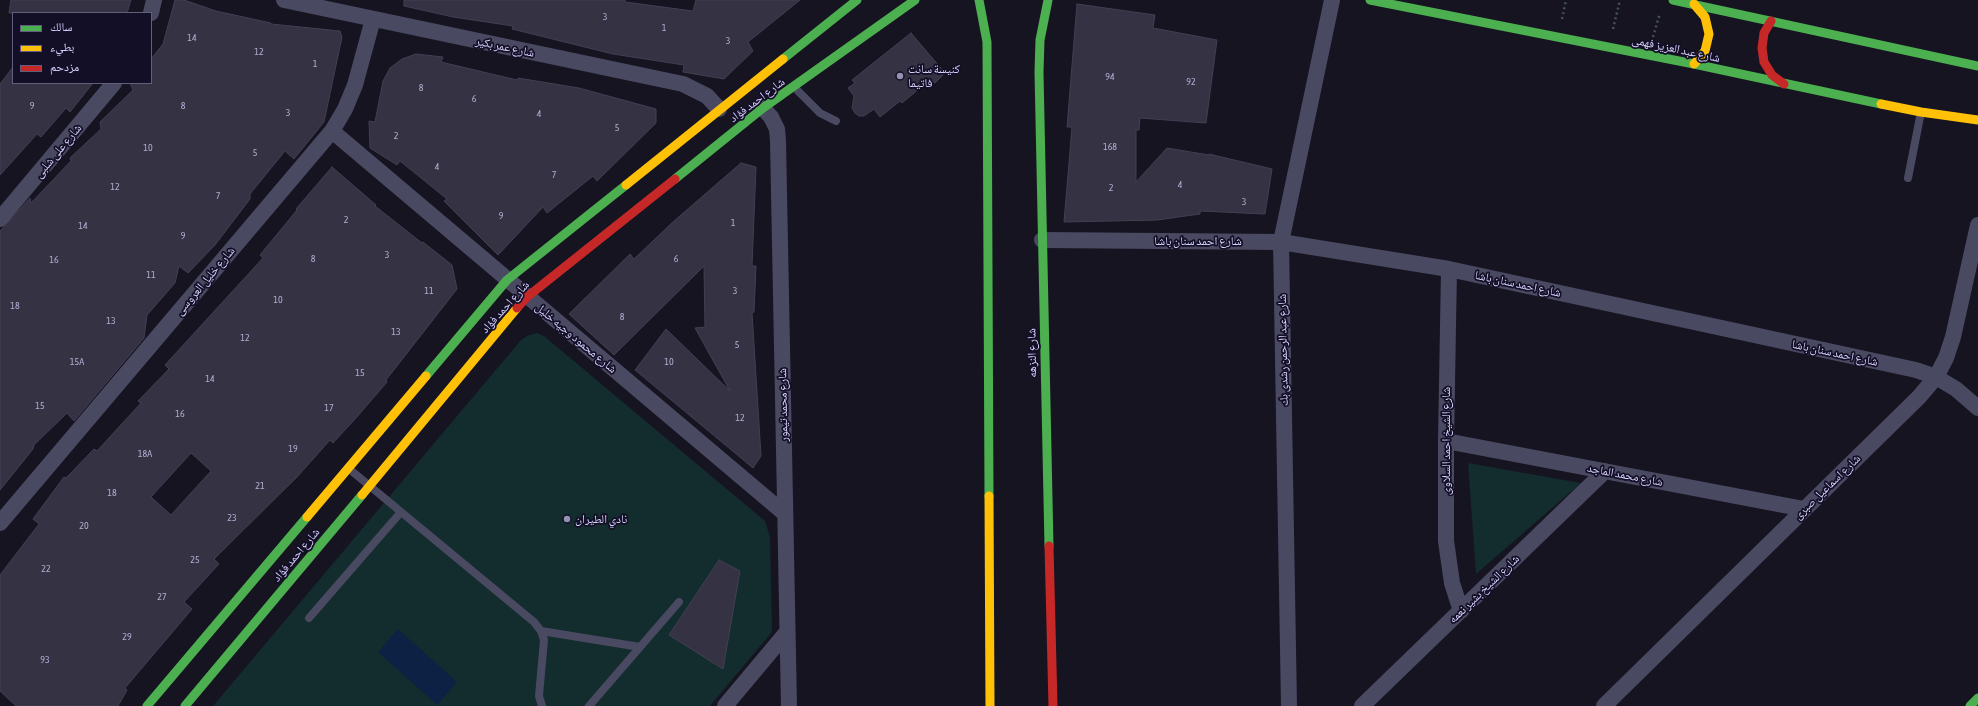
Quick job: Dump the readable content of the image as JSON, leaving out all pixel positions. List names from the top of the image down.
{
  "streets": {
    "main road": ["شارع عبد العزيز فهمى", "شارع احمد فؤاد", "شارع النزهه"],
    "street": [
      "شارع عمر بكير",
      "شارع على شلبى",
      "شارع احمد سنان باشا",
      "شارع خليل العروسى",
      "شارع محمود وجيه خليل",
      "شارع عبد الرحمن رشدى بك",
      "شارع محمد تيمور",
      "شارع الشيخ احمد السلاوى",
      "شارع محمد الماجد",
      "شارع اسماعيل صبرى",
      "شارع الشيخ بشير نعمه"
    ]
  },
  "crossings": [
    ["شارع عمر بكير", "شارع احمد فؤاد"],
    ["شارع عمر بكير", "شارع خليل العروسى"],
    ["شارع احمد فؤاد", "شارع محمود وجيه خليل"],
    ["شارع احمد فؤاد", "شارع محمد تيمور"],
    ["شارع احمد سنان باشا", "شارع عبد الرحمن رشدى بك"],
    ["شارع احمد سنان باشا", "شارع النزهه"],
    ["شارع احمد سنان باشا", "شارع الشيخ احمد السلاوى"],
    ["شارع احمد سنان باشا", "شارع اسماعيل صبرى"],
    ["شارع خليل العروسى", "شارع محمود وجيه خليل"],
    ["شارع محمود وجيه خليل", "شارع محمد تيمور"],
    ["شارع الشيخ احمد السلاوى", "شارع محمد الماجد"],
    ["شارع الشيخ احمد السلاوى", "شارع الشيخ بشير نعمه"],
    ["شارع محمد الماجد", "شارع اسماعيل صبرى"],
    ["شارع محمد الماجد", "شارع الشيخ بشير نعمه"]
  ],
  "places": ["كنيسة سانت فاتيما", "نادي الطيران"],
  "house_numbers": [
    "3",
    "1",
    "14",
    "3",
    "12",
    "1",
    "94",
    "92",
    "8",
    "6",
    "9",
    "8",
    "3",
    "4",
    "5",
    "2",
    "168",
    "10",
    "5",
    "4",
    "7",
    "4",
    "12",
    "2",
    "7",
    "3",
    "9",
    "2",
    "1",
    "14",
    "9",
    "3",
    "8",
    "6",
    "16",
    "11",
    "11",
    "3",
    "10",
    "18",
    "8",
    "13",
    "13",
    "12",
    "5",
    "15A",
    "10",
    "15",
    "14",
    "15",
    "17",
    "16",
    "12",
    "19",
    "18A",
    "21",
    "18",
    "23",
    "20",
    "25",
    "22",
    "27",
    "29",
    "93"
  ],
  "legend": ["سالك", "بطيء", "مزدحم"]
}
